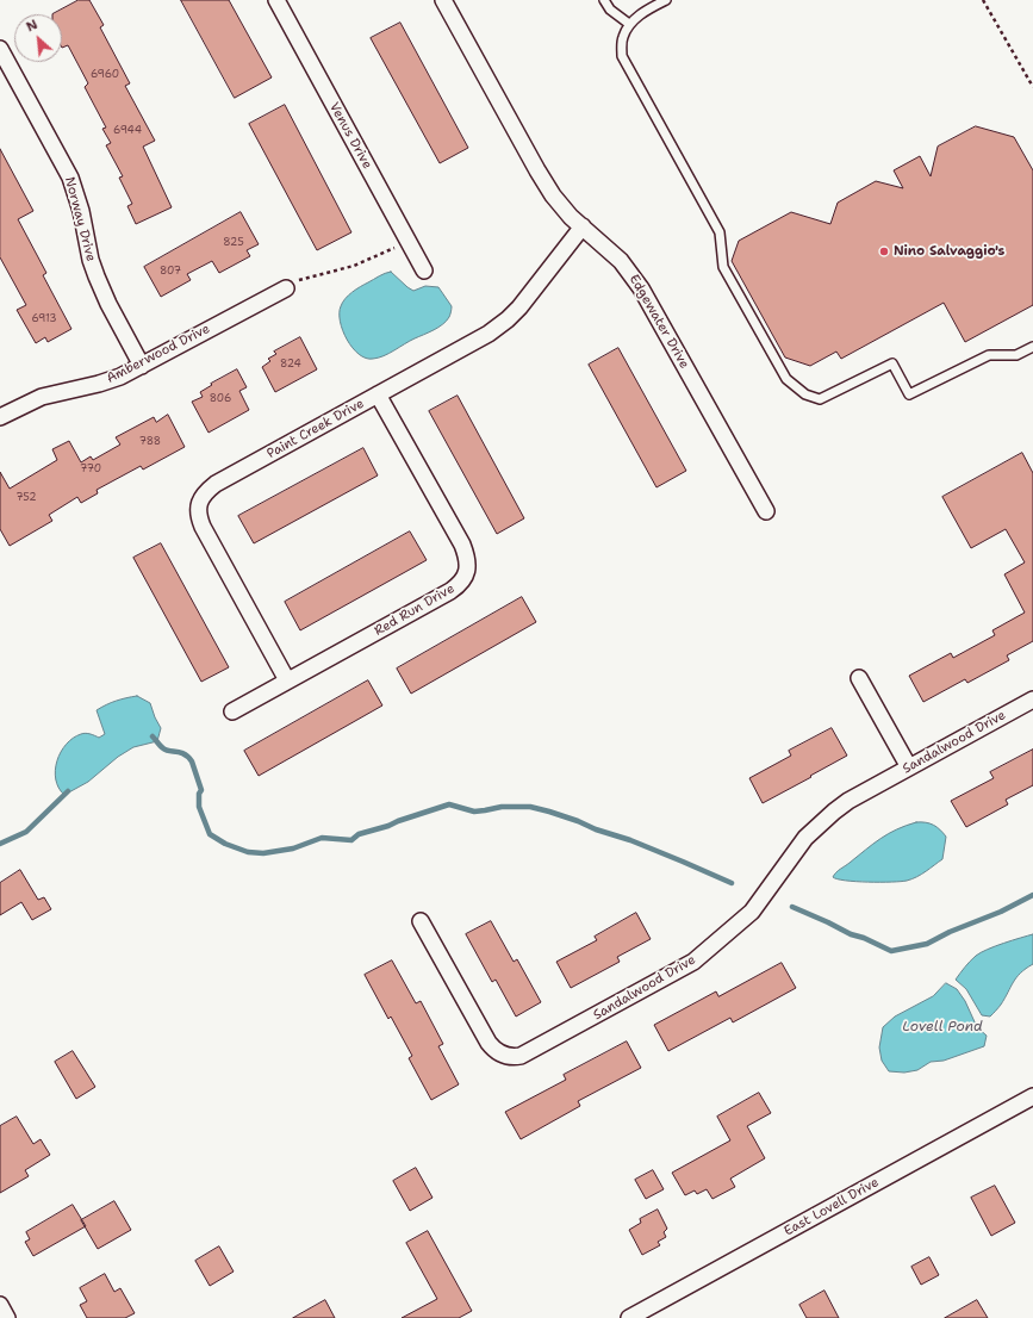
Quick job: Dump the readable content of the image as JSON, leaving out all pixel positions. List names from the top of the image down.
{
  "streets": {
    "street": [
      "Venus Drive",
      "Norway Drive",
      "Edgewater Drive",
      "Amberwood Drive",
      "Paint Creek Drive",
      "Red Run Drive",
      "Sandalwood Drive",
      "East Lovell Drive"
    ]
  },
  "crossings": [
    ["Norway Drive", "Amberwood Drive"],
    ["Edgewater Drive", "Paint Creek Drive"],
    ["Paint Creek Drive", "Red Run Drive"]
  ],
  "water": ["Lovell Pond"],
  "places": ["Nino Salvaggio's"],
  "house_numbers": [
    "6960",
    "6944",
    "825",
    "807",
    "6913",
    "824",
    "806",
    "788",
    "770",
    "752"
  ],
  "north": "top left"
}
